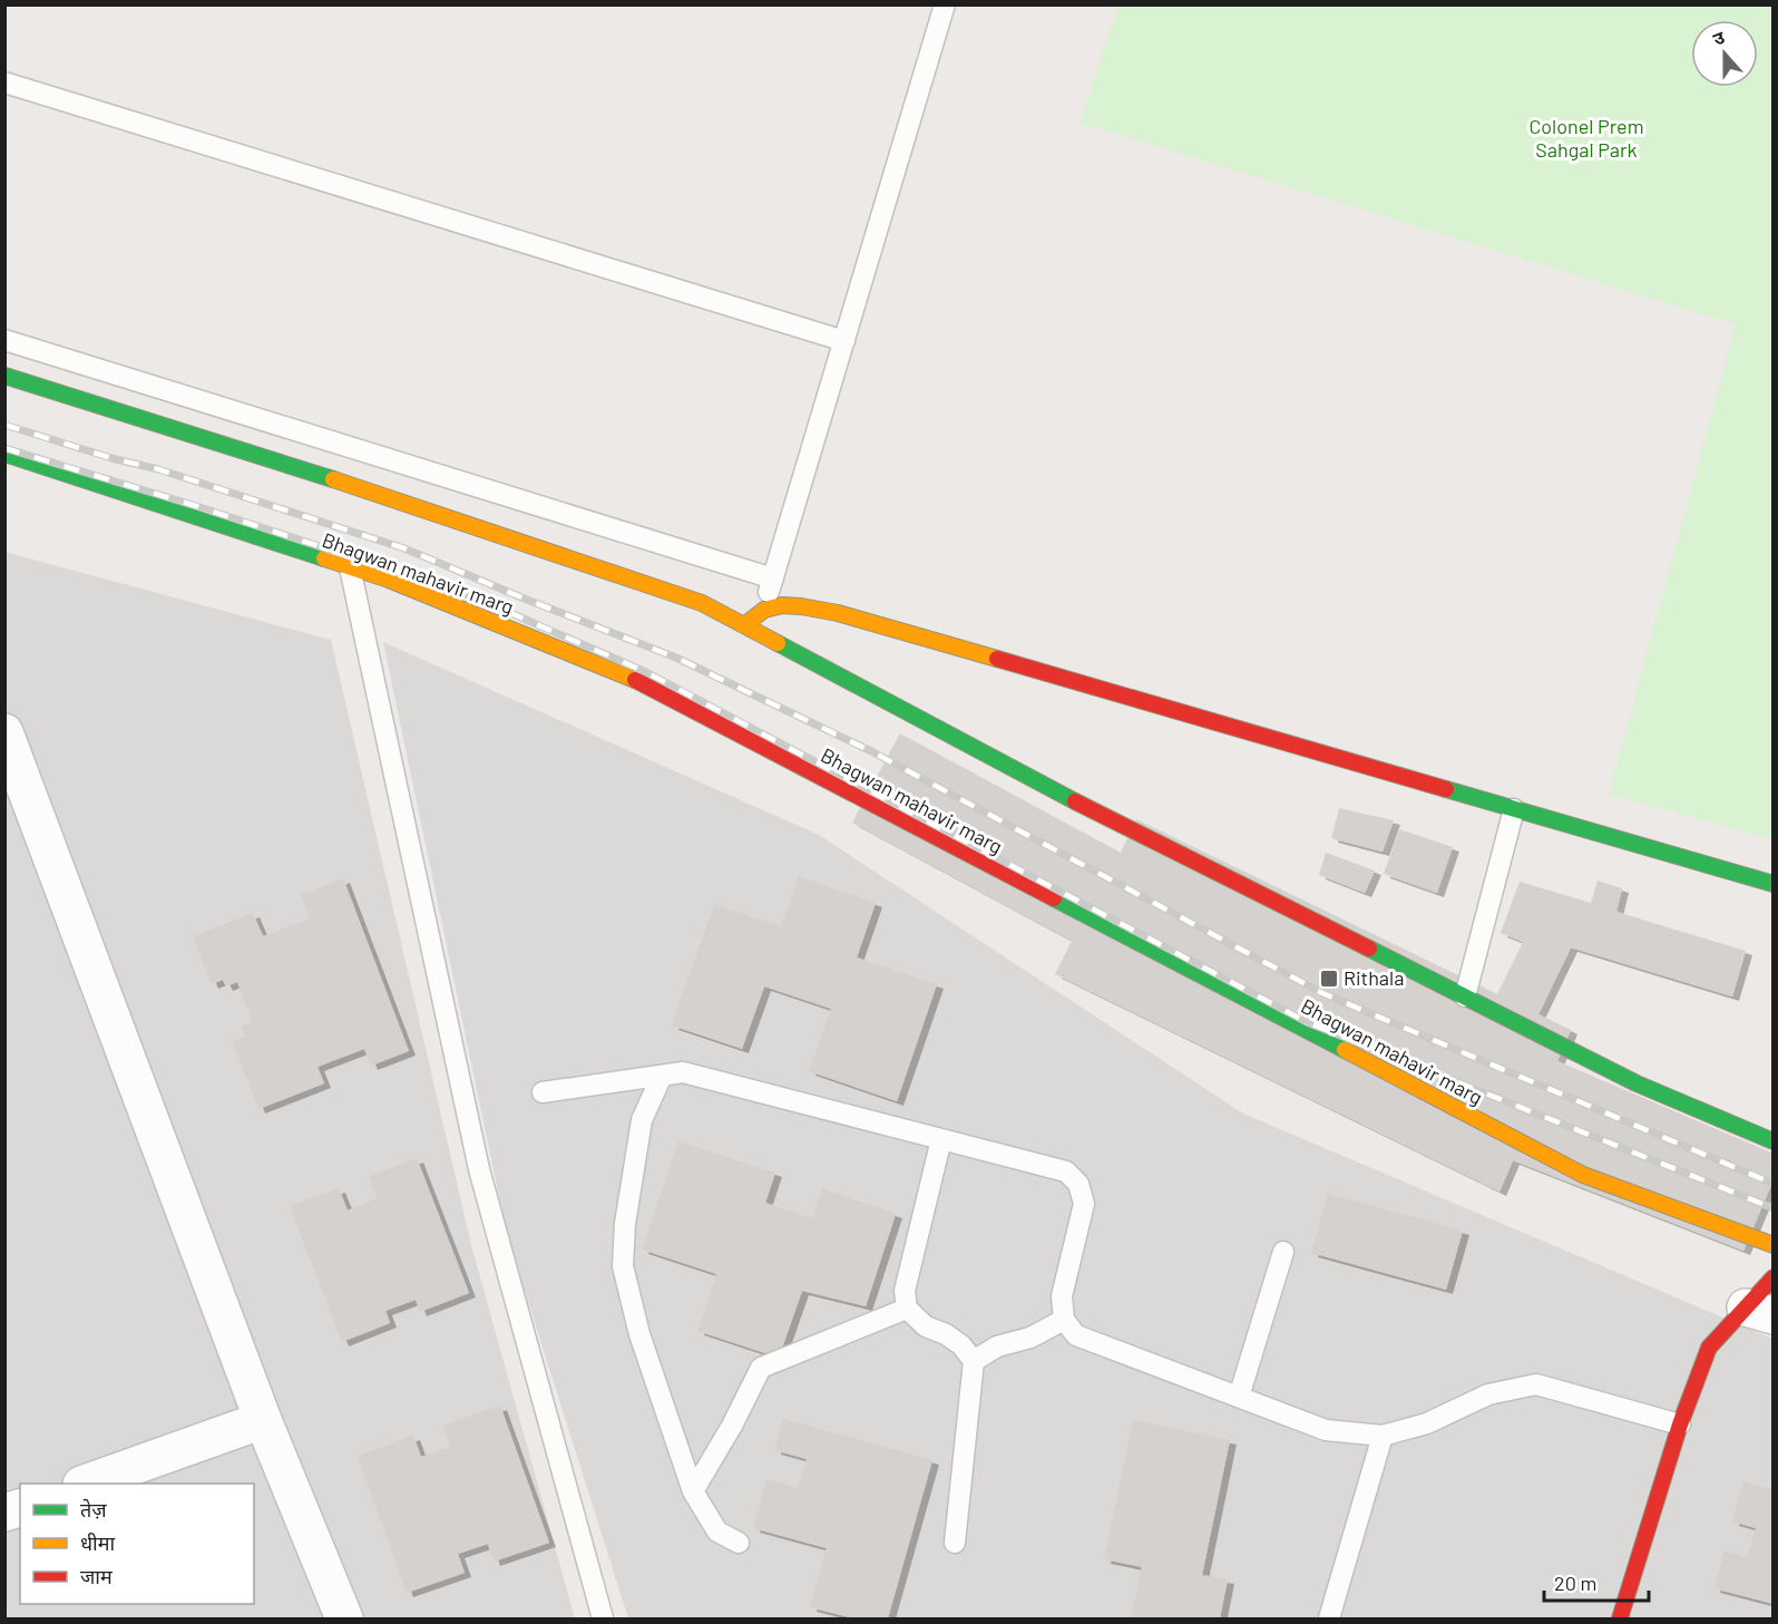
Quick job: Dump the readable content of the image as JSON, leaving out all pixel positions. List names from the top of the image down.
{
  "streets": {
    "main road": ["Bhagwan mahavir marg"]
  },
  "parks": ["Colonel Prem Sahgal Park"],
  "places": {
    "transit": ["Rithala"]
  },
  "legend": ["तेज़", "धीमा", "जाम"],
  "scale_bar": "20 m",
  "north": "top"
}
